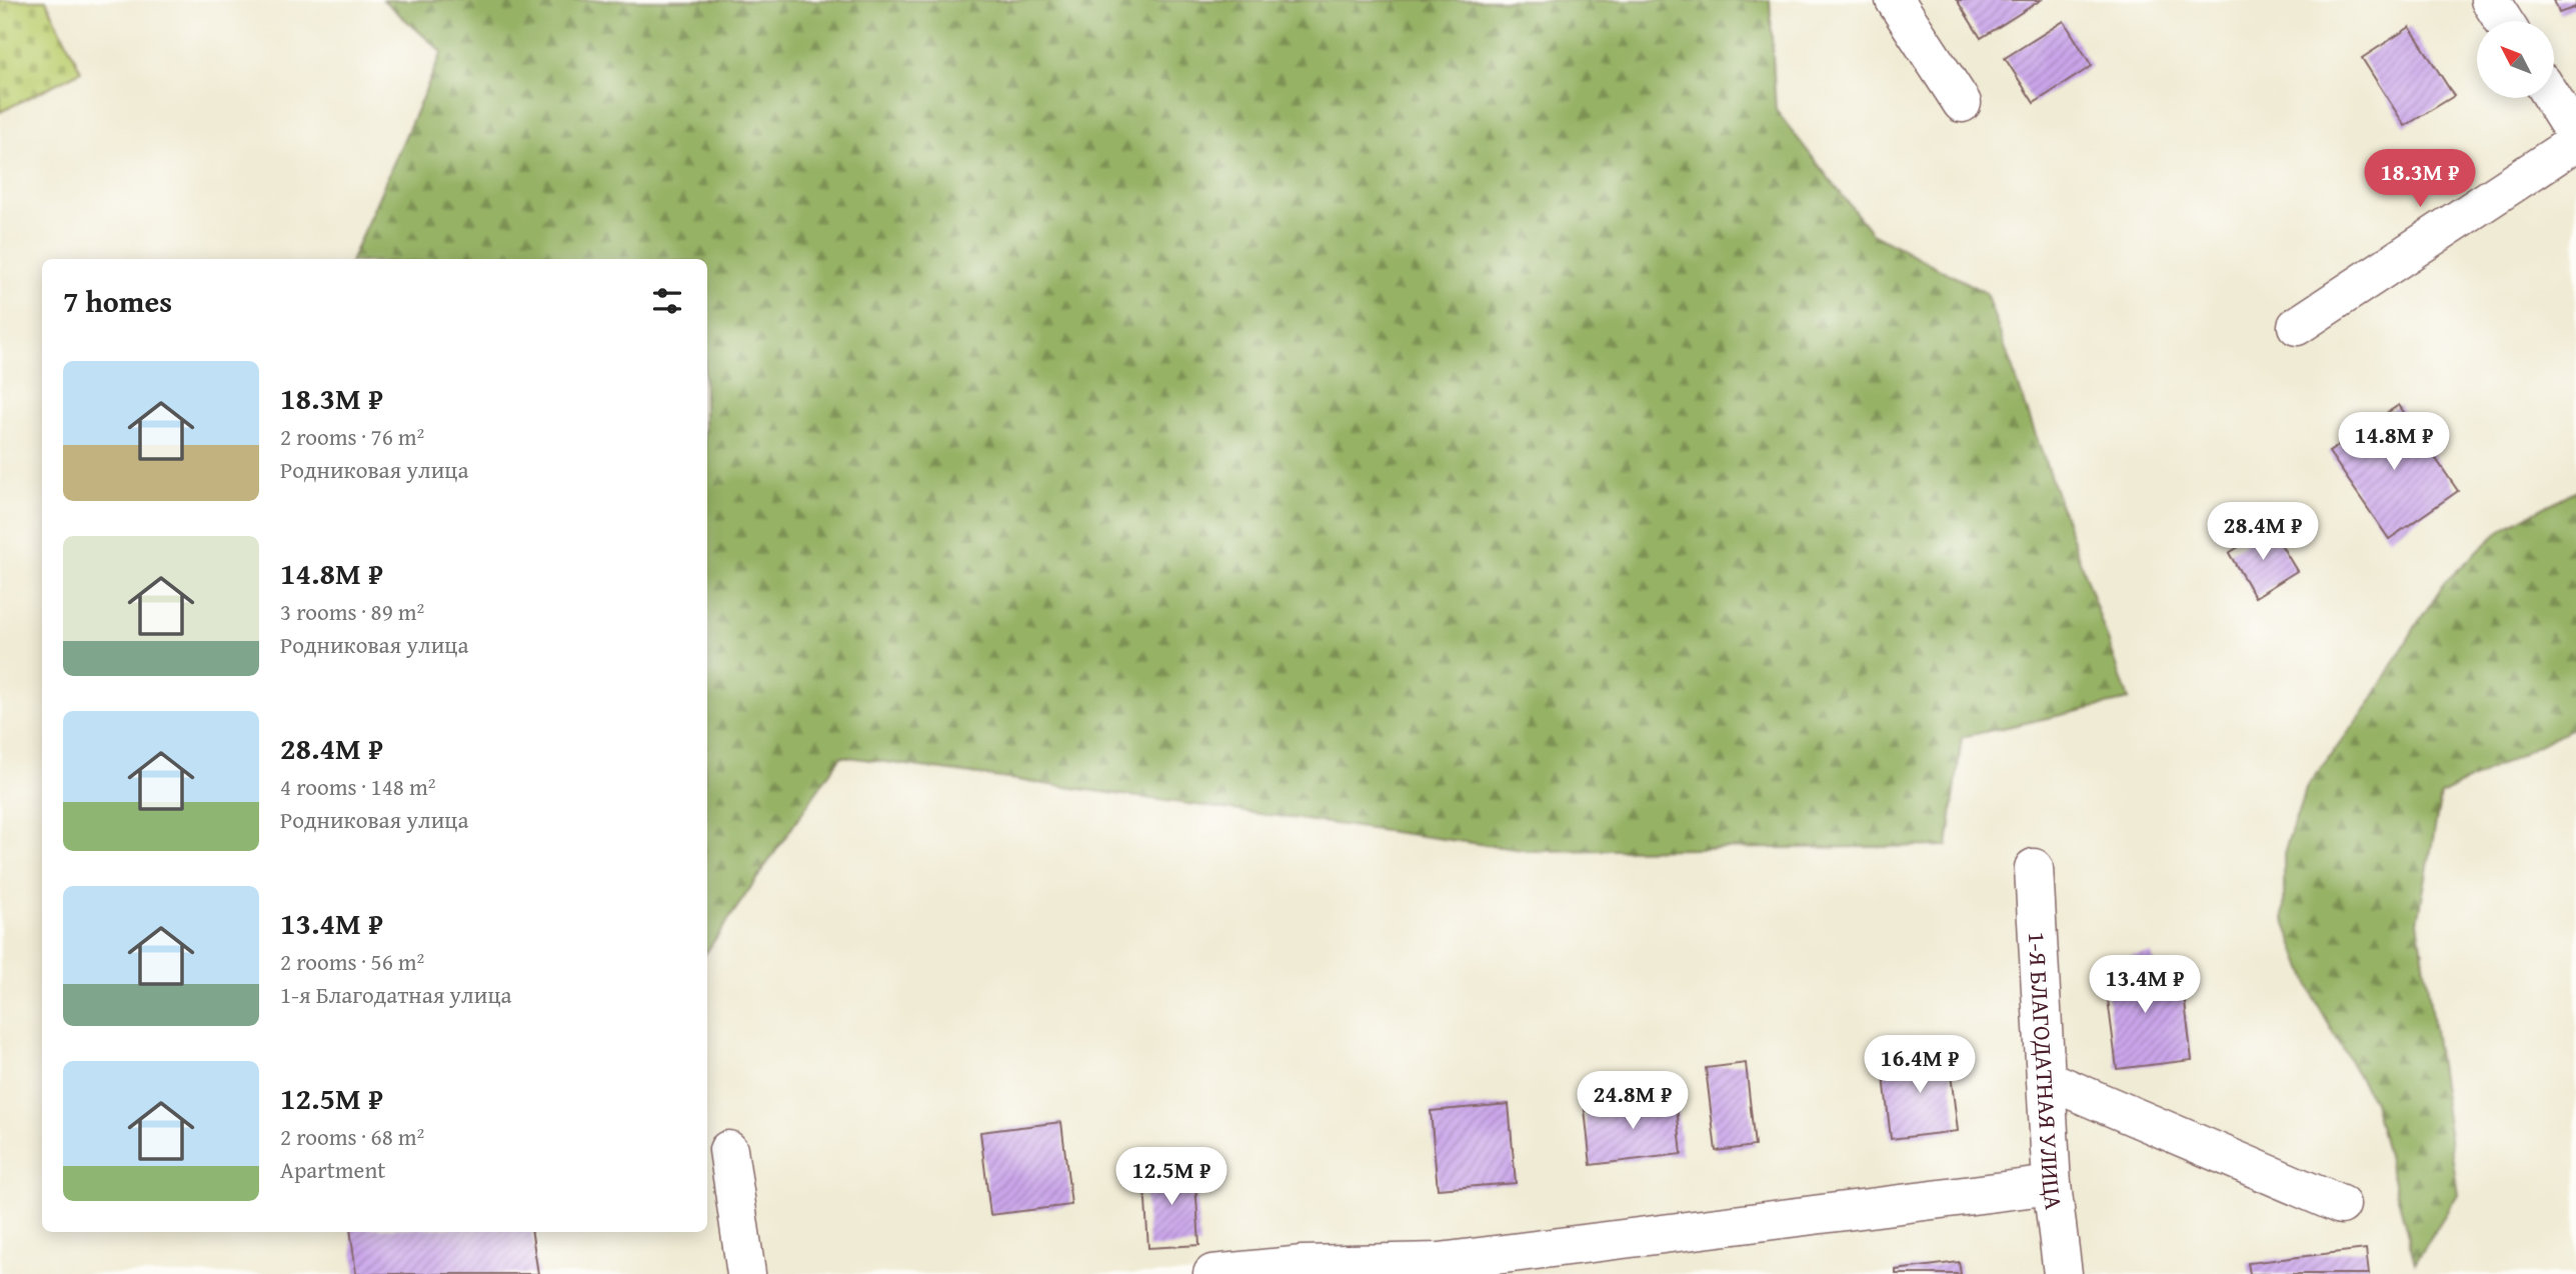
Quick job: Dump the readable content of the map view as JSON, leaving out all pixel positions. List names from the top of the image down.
{
  "streets": {
    "street": ["1-Я БЛАГОДАТНАЯ УЛИЦА"]
  },
  "north": "top left",
  "page": {
    "price": [
      "18.3M ₽",
      "14.8M ₽",
      "28.4M ₽",
      "13.4M ₽",
      "16.4M ₽",
      "24.8M ₽",
      "12.5M ₽"
    ],
    "heading": "7 homes",
    "list": [
      {
        "name": "18.3M ₽",
        "note": "2 rooms · 76 m² · Родниковая улица"
      },
      {
        "name": "14.8M ₽",
        "note": "3 rooms · 89 m² · Родниковая улица"
      },
      {
        "name": "28.4M ₽",
        "note": "4 rooms · 148 m² · Родниковая улица"
      },
      {
        "name": "13.4M ₽",
        "note": "2 rooms · 56 m² · 1-я Благодатная улица"
      },
      {
        "name": "12.5M ₽",
        "note": "2 rooms · 68 m² · Apartment"
      }
    ]
  }
}
